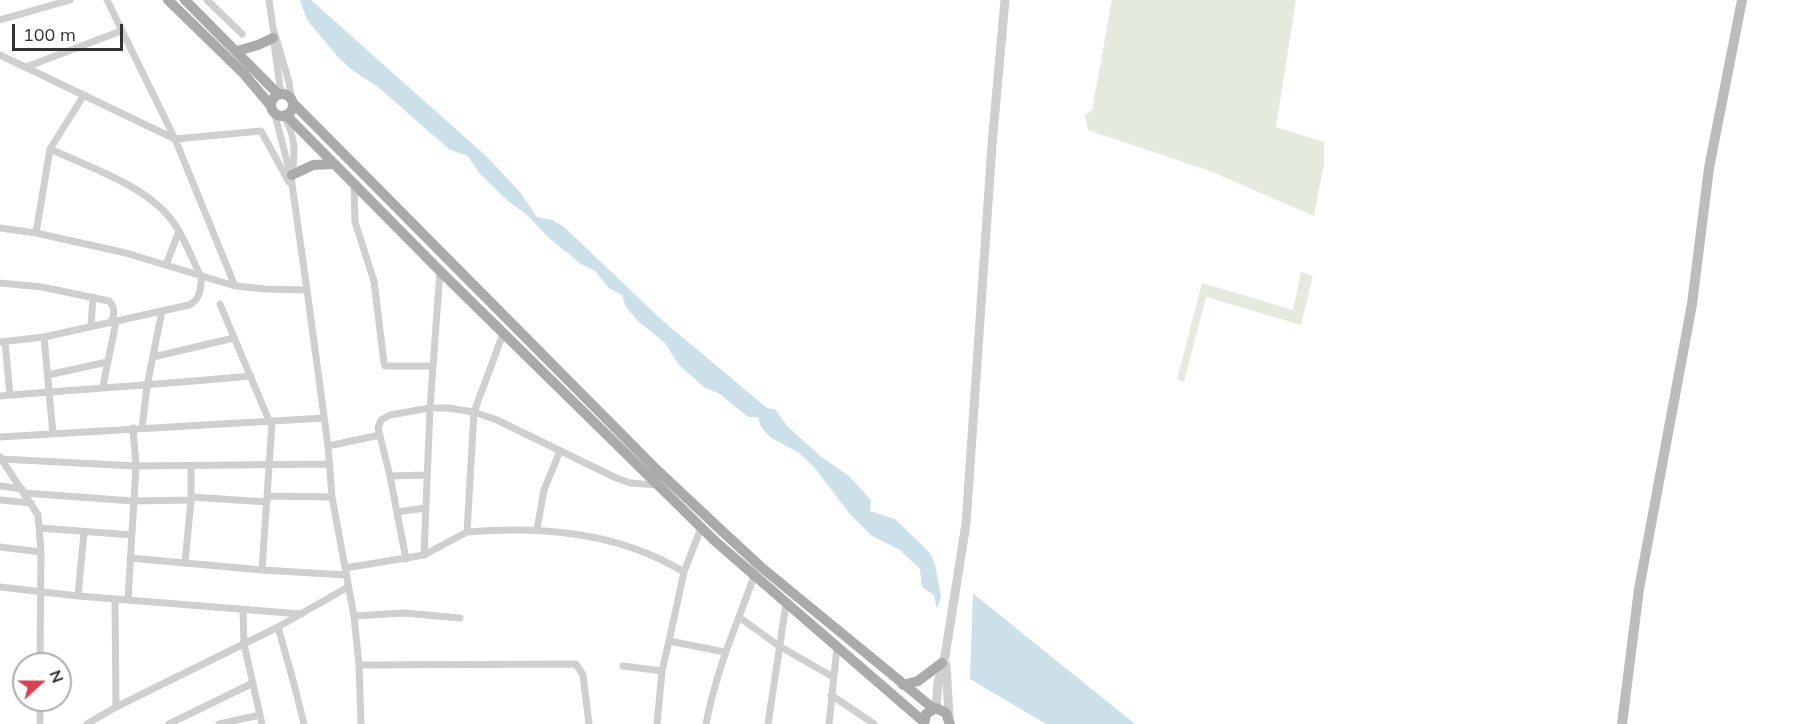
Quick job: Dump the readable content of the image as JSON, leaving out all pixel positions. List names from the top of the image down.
{
  "scale_bar": "100 m",
  "north": "right"
}
